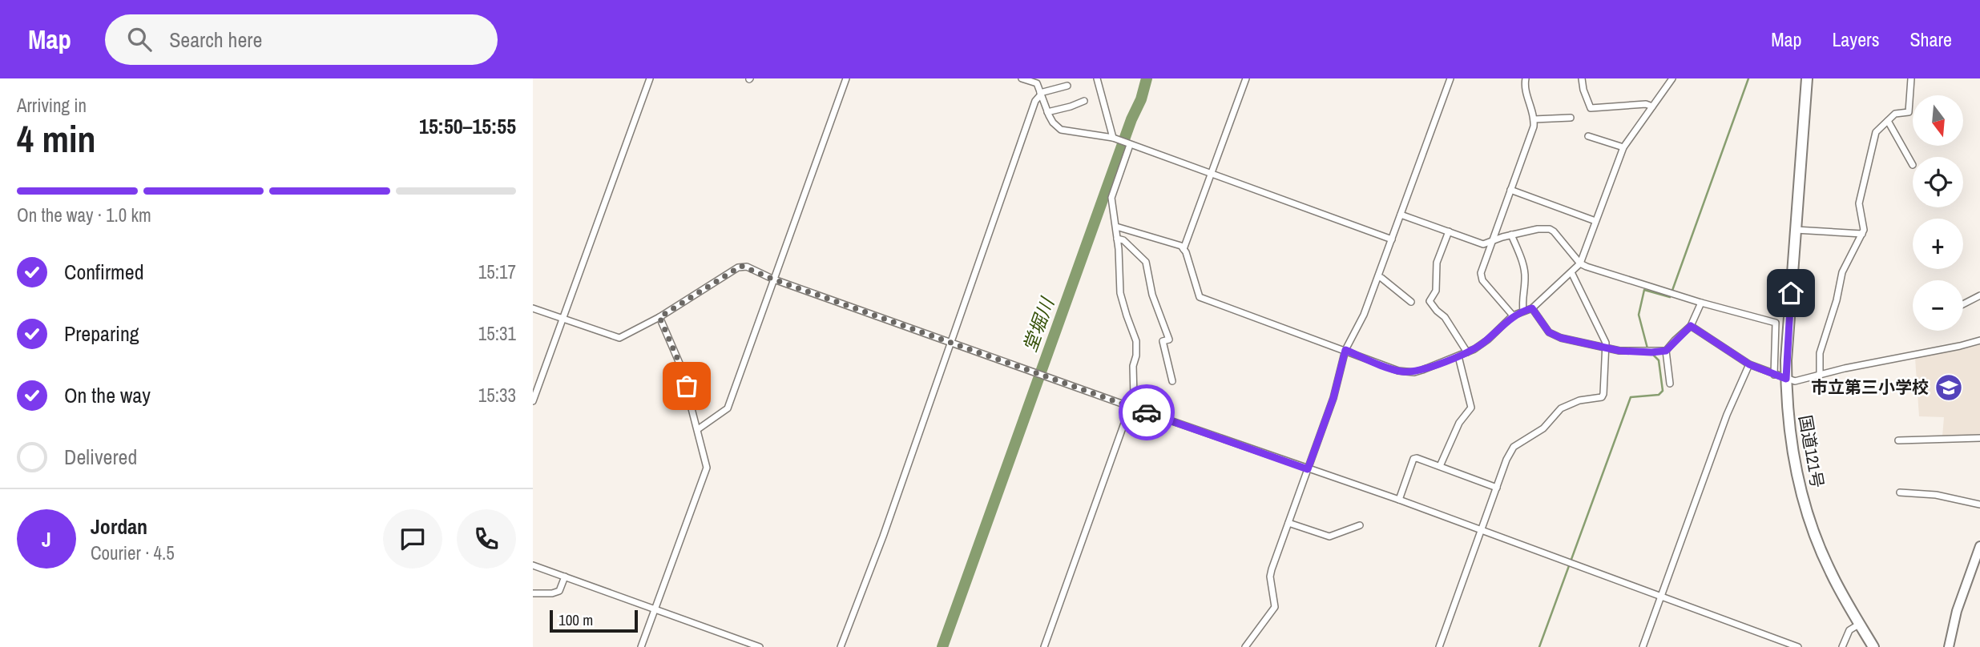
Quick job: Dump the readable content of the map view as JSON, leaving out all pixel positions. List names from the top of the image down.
{
  "streets": {
    "highway": ["国道121号"]
  },
  "water": ["堂堀川"],
  "places": {
    "school or university": ["市立第三小学校"]
  },
  "scale_bar": "100 m",
  "north": "bottom",
  "page": {
    "header": "Map",
    "search": "Search here",
    "nav": ["Map", "Layers", "Share"],
    "heading": ["4 min", "Arriving in", "15:50–15:55"],
    "panel": ["Jordan", "Courier · 4.5"],
    "map_buttons": ["+", "−"],
    "bar": "On the way · 1.0 km",
    "list": [
      ["Confirmed", "15:17"],
      ["Preparing", "15:31"],
      ["On the way", "15:33"],
      "Delivered"
    ],
    "round": "J",
    "scale": "100 m"
  }
}
